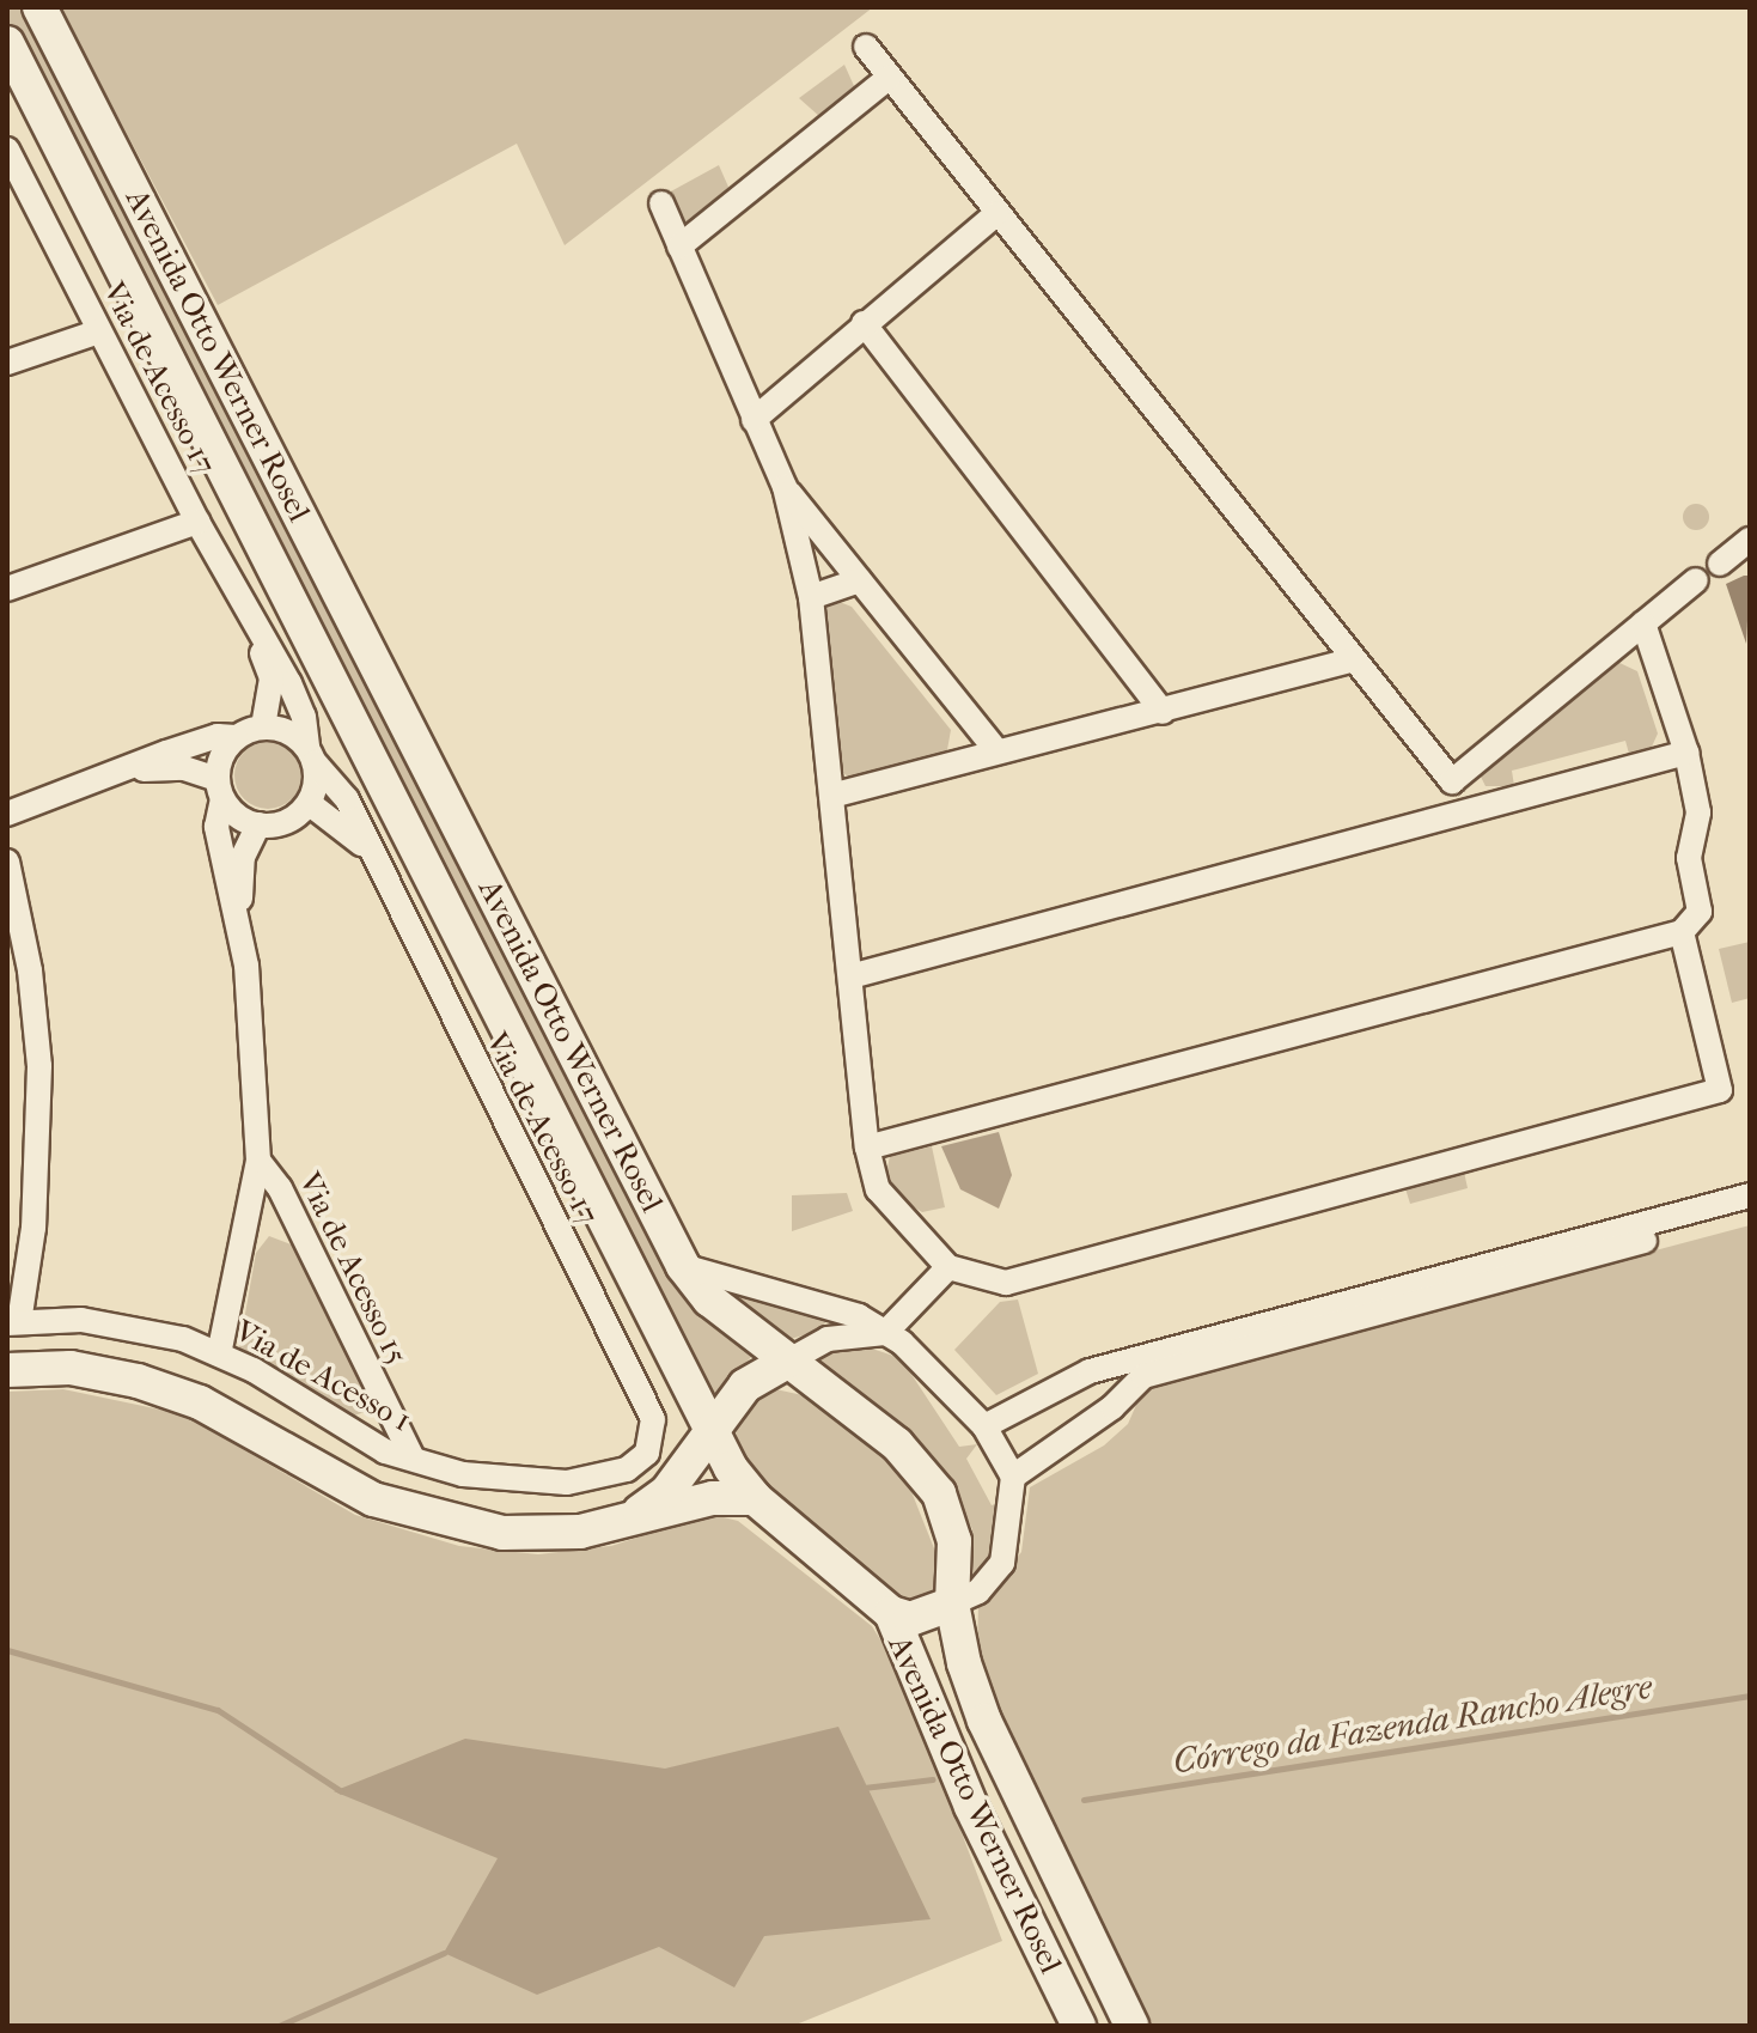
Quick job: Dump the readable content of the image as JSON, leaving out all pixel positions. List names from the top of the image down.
{
  "streets": {
    "street": [
      "Avenida Otto Werner Rosel",
      "Via de Acesso 17",
      "Via de Acesso 15",
      "Via de Acesso 1"
    ]
  },
  "crossings": [
    ["Via de Acesso 17", "Via de Acesso 15"],
    ["Via de Acesso 17", "Via de Acesso 1"],
    ["Via de Acesso 15", "Via de Acesso 1"]
  ],
  "water": ["Córrego da Fazenda Rancho Alegre"]
}
